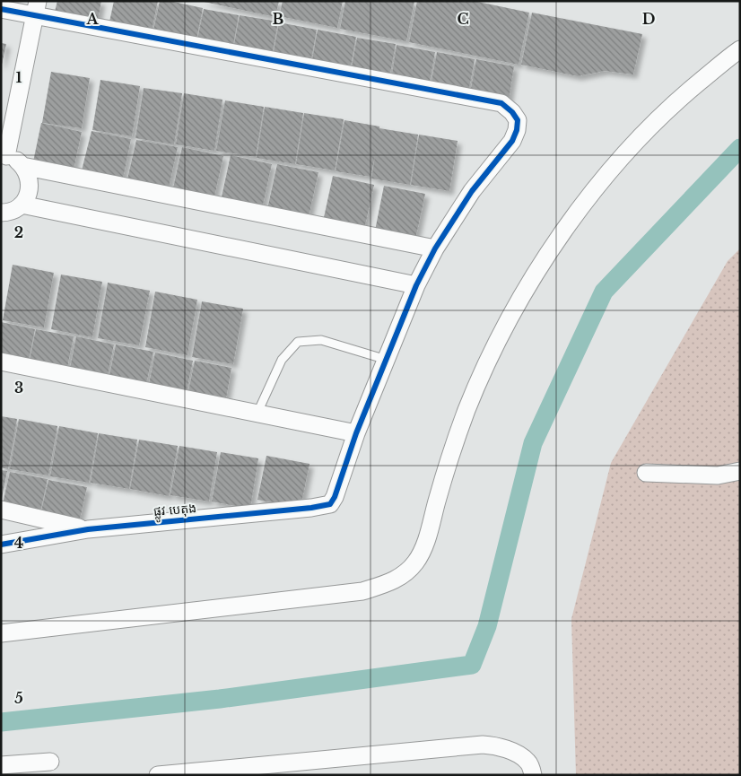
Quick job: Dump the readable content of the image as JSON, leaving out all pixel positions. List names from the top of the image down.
{
  "streets": {
    "street": ["ផ្លូវ បេតុង"]
  },
  "grid": {
    "columns": [
      "A",
      "B",
      "C",
      "D"
    ],
    "rows": [
      "1",
      "2",
      "3",
      "4",
      "5"
    ]
  }
}
